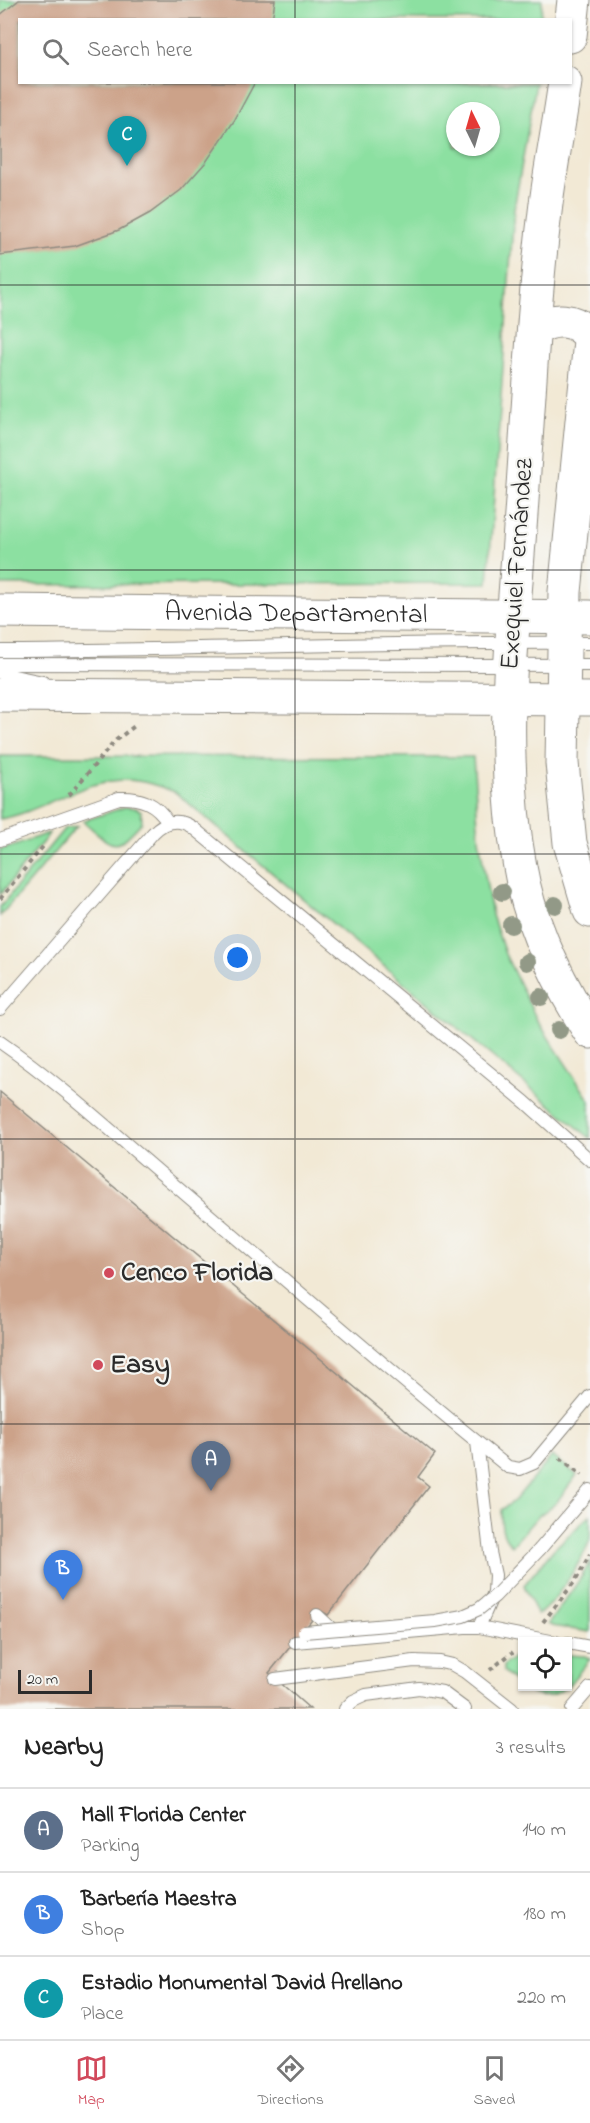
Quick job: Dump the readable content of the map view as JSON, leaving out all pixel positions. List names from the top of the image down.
{
  "streets": {
    "main road": ["Exequiel Fernández", "Avenida Departamental"]
  },
  "crossings": [
    ["Exequiel Fernández", "Avenida Departamental"]
  ],
  "places": ["Cenco Florida", "Easy"],
  "scale_bar": "20 m",
  "north": "top",
  "page": {
    "search": "Search here",
    "pins": ["C", "A", "B"],
    "scale": "20 m",
    "heading": ["Nearby", "3 results"],
    "list": [
      {
        "mark": "A",
        "name": "Mall Florida Center",
        "note": "Parking",
        "value": "140 m"
      },
      {
        "mark": "B",
        "name": "Barbería Maestra",
        "note": "Shop",
        "value": "180 m"
      },
      {
        "mark": "C",
        "name": "Estadio Monumental David Arellano",
        "note": "Place",
        "value": "220 m"
      }
    ],
    "nav": ["Map", "Directions", "Saved"]
  }
}
